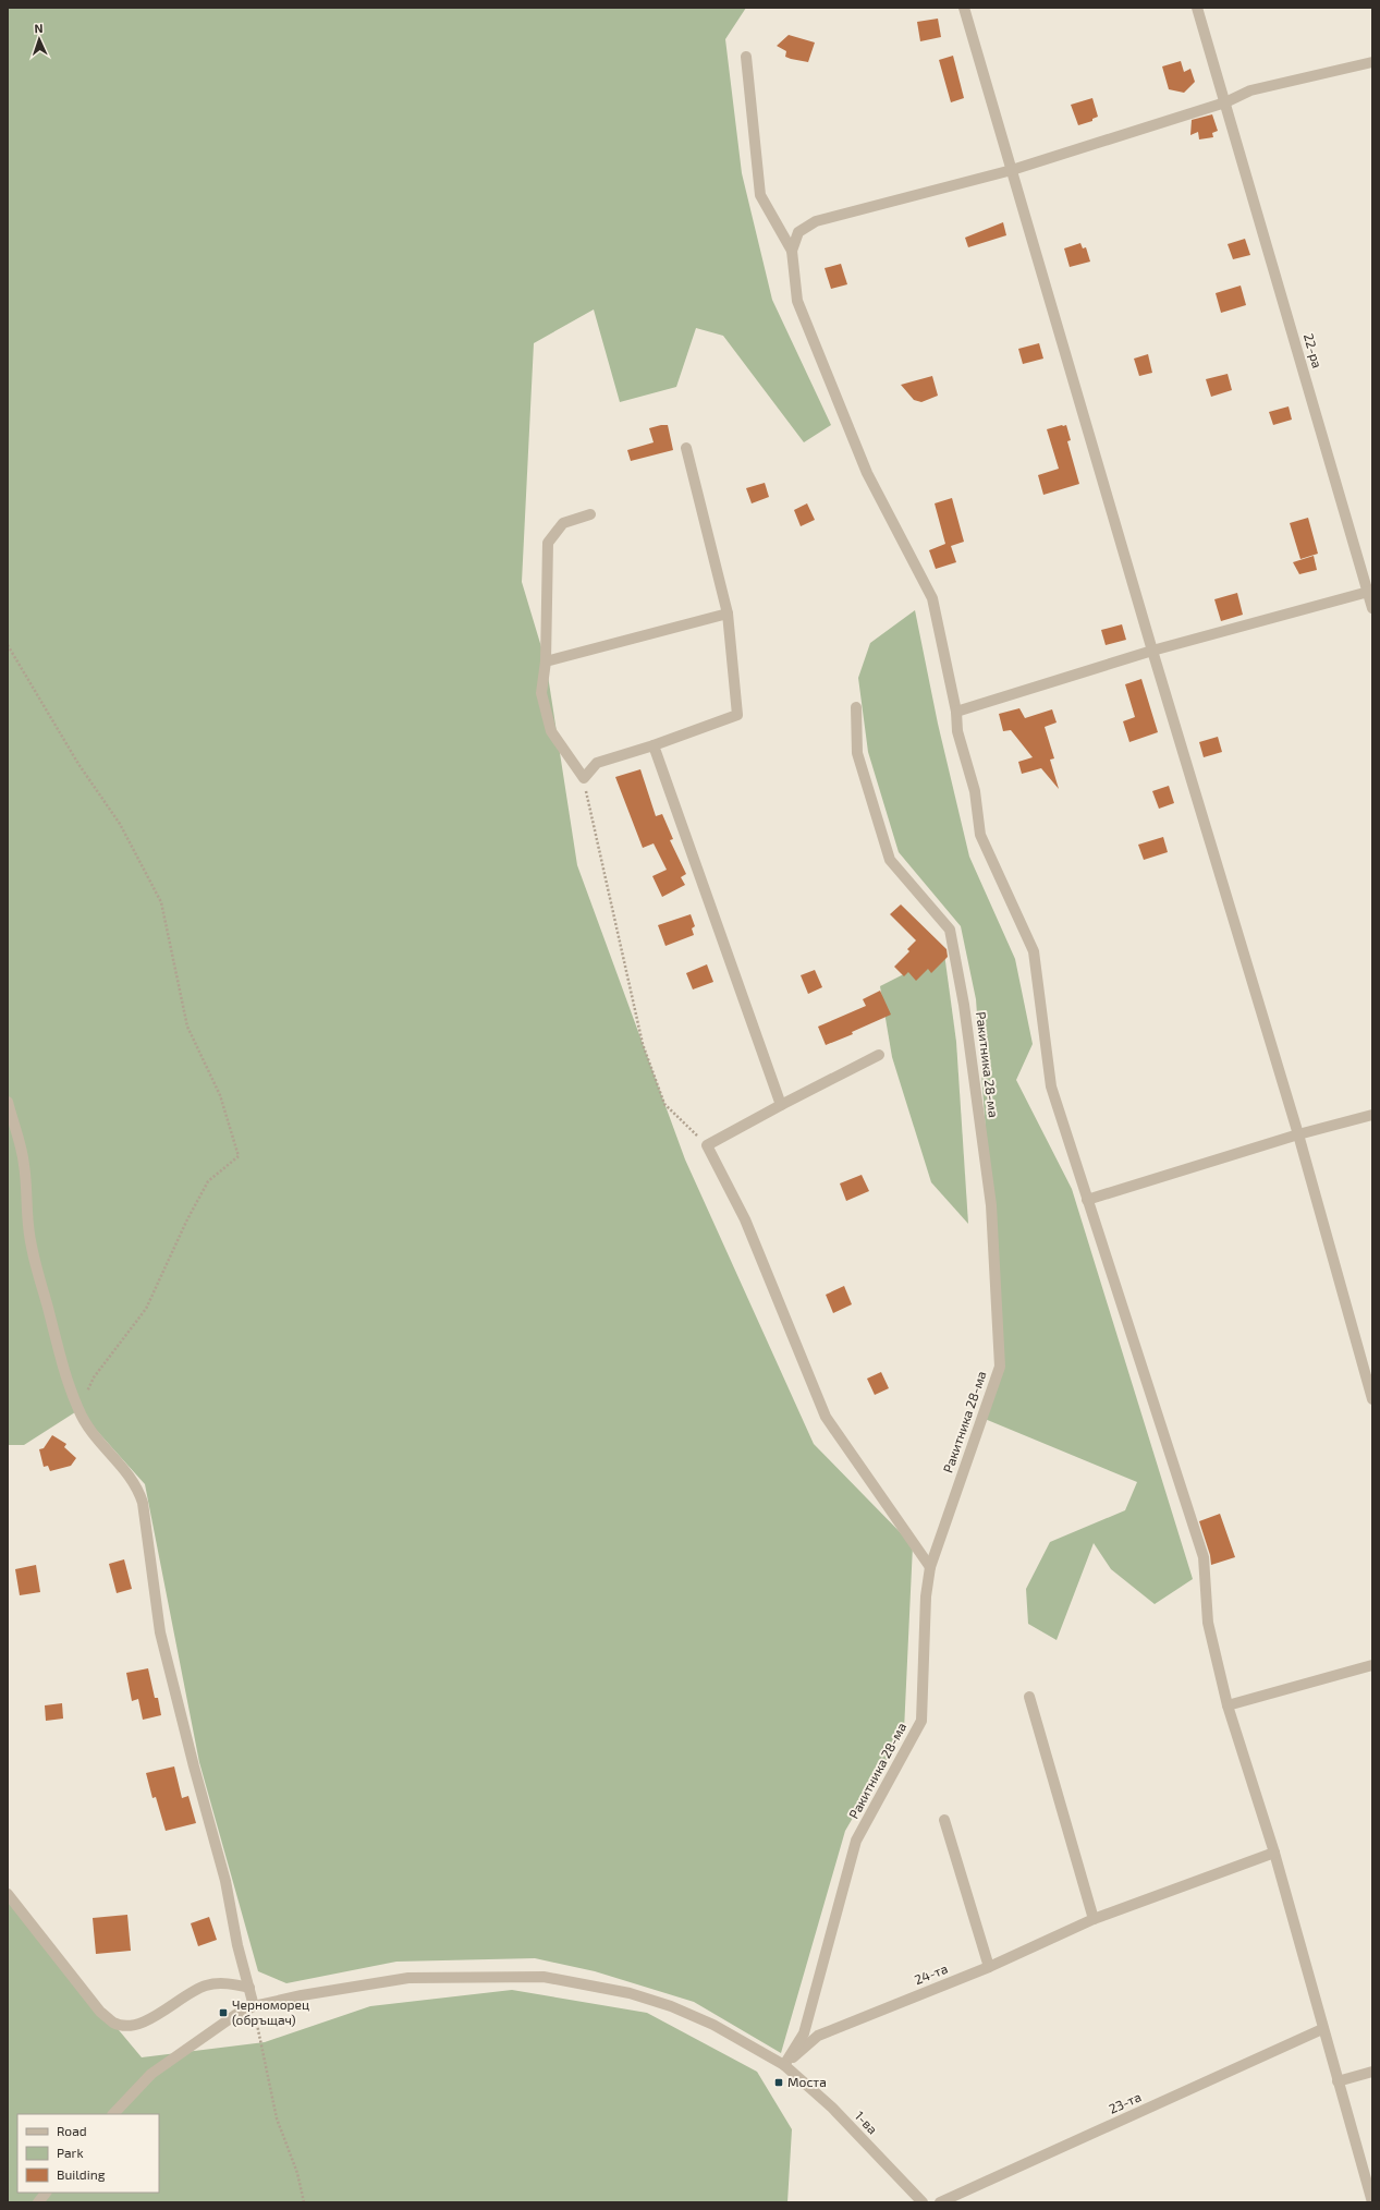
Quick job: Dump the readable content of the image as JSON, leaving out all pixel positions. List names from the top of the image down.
{
  "streets": {
    "street": [
      "22-ра",
      "Ракитника 28-ма",
      "24-та",
      "23-та",
      "1-ва"
    ]
  },
  "crossings": [
    ["Ракитника 28-ма", "24-та"],
    ["Ракитника 28-ма", "1-ва"],
    ["24-та", "1-ва"]
  ],
  "places": {
    "transit": ["Черноморец (обръщач)", "Моста"]
  },
  "legend": ["Road", "Park", "Building"],
  "north": "top"
}
